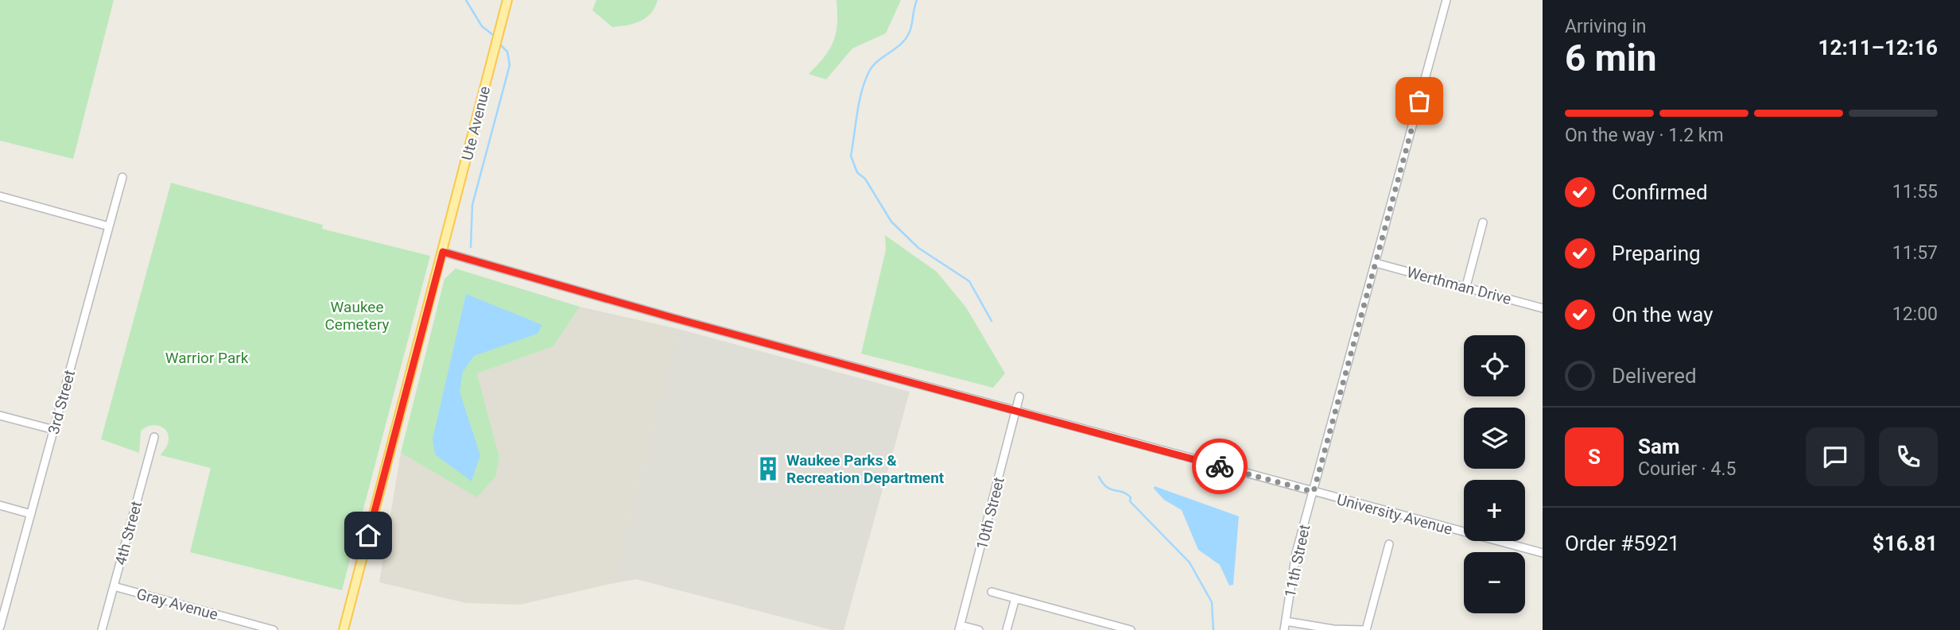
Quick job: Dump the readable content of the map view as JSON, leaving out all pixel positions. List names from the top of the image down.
{
  "streets": {
    "main road": ["Ute Avenue"],
    "street": [
      "Werthman Drive",
      "3rd Street",
      "10th Street",
      "University Avenue",
      "4th Street",
      "11th Street",
      "Gray Avenue"
    ]
  },
  "crossings": [
    ["Ute Avenue", "University Avenue"],
    ["Werthman Drive", "11th Street"],
    ["10th Street", "University Avenue"],
    ["University Avenue", "11th Street"],
    ["4th Street", "Gray Avenue"]
  ],
  "parks": ["Waukee Cemetery", "Warrior Park"],
  "places": {
    "building": ["Waukee Parks & Recreation Department"]
  },
  "page": {
    "heading": ["6 min", "Arriving in", "12:11–12:16"],
    "panel": [
      "Sam",
      "Courier · 4.5",
      "Order #5921",
      "$16.81"
    ],
    "bar": "On the way · 1.2 km",
    "list": [
      ["Confirmed", "11:55"],
      ["Preparing", "11:57"],
      ["On the way", "12:00"],
      "Delivered"
    ],
    "map_buttons": ["+", "−"],
    "round": "S"
  }
}
